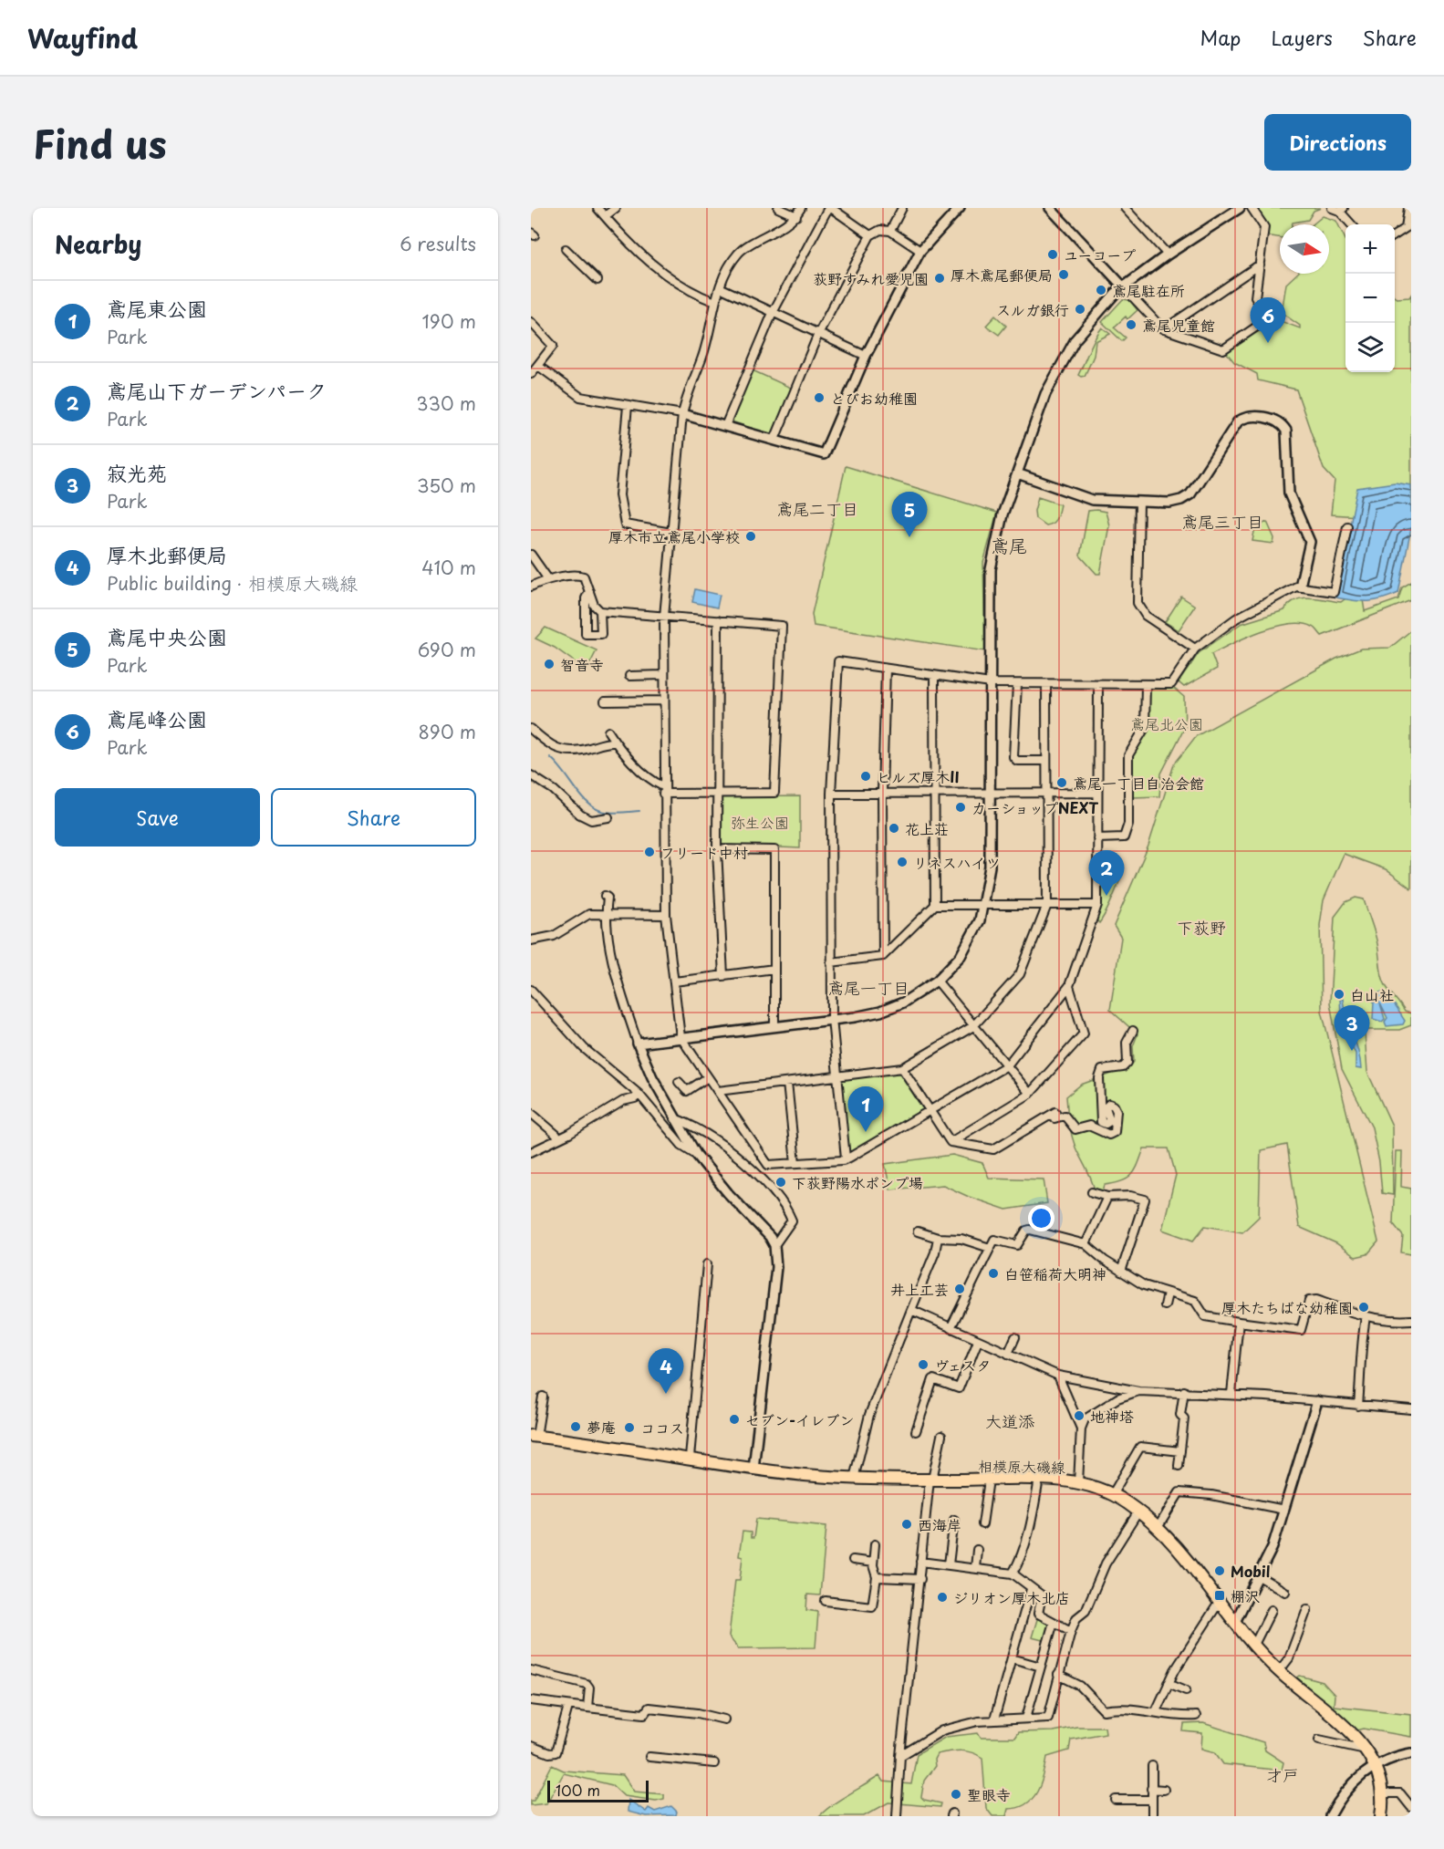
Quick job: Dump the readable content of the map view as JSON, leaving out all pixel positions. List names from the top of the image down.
{
  "streets": {
    "main road": ["相模原大磯線"]
  },
  "districts": [
    "鳶尾二丁目",
    "鳶尾三丁目",
    "鳶尾",
    "下荻野",
    "鳶尾一丁目",
    "大道添",
    "才戸"
  ],
  "parks": ["鳶尾北公園", "弥生公園"],
  "places": {
    "other": [
      "ユーコープ",
      "厚木鳶尾郵便局",
      "荻野すみれ愛児園",
      "鳶尾駐在所",
      "スルガ銀行",
      "鳶尾児童館",
      "とびお幼稚園",
      "厚木市立鳶尾小学校",
      "智音寺",
      "ヒルズ厚木II",
      "鳶尾一丁目自治会館",
      "カーショップNEXT",
      "花上荘",
      "フリード中村",
      "リネスハイツ",
      "白山社",
      "下荻野陽水ポンプ場",
      "白笹稲荷大明神",
      "井上工芸",
      "厚木たちばな幼稚園",
      "ヴェスタ",
      "地神塔",
      "セブン-イレブン",
      "夢庵",
      "ココス",
      "西海岸",
      "Mobil",
      "ジリオン厚木北店",
      "聖眼寺"
    ],
    "transit": ["棚沢"]
  },
  "scale_bar": "100 m",
  "north": "right",
  "page": {
    "header": "Wayfind",
    "nav": ["Map", "Layers", "Share"],
    "title": "Find us",
    "buttons": [
      "Directions",
      ["Save", "Share"]
    ],
    "heading": ["Nearby", "6 results"],
    "map_buttons": ["+", "−"],
    "list": [
      {
        "mark": "1",
        "name": "鳶尾東公園",
        "note": "Park",
        "value": "190 m"
      },
      {
        "mark": "2",
        "name": "鳶尾山下ガーデンパーク",
        "note": "Park",
        "value": "330 m"
      },
      {
        "mark": "3",
        "name": "寂光苑",
        "note": "Park",
        "value": "350 m"
      },
      {
        "mark": "4",
        "name": "厚木北郵便局",
        "note": "Public building · 相模原大磯線",
        "value": "410 m"
      },
      {
        "mark": "5",
        "name": "鳶尾中央公園",
        "note": "Park",
        "value": "690 m"
      },
      {
        "mark": "6",
        "name": "鳶尾峰公園",
        "note": "Park",
        "value": "890 m"
      }
    ],
    "pins": [
      "6",
      "5",
      "2",
      "3",
      "1",
      "4"
    ],
    "scale": "100 m"
  }
}
